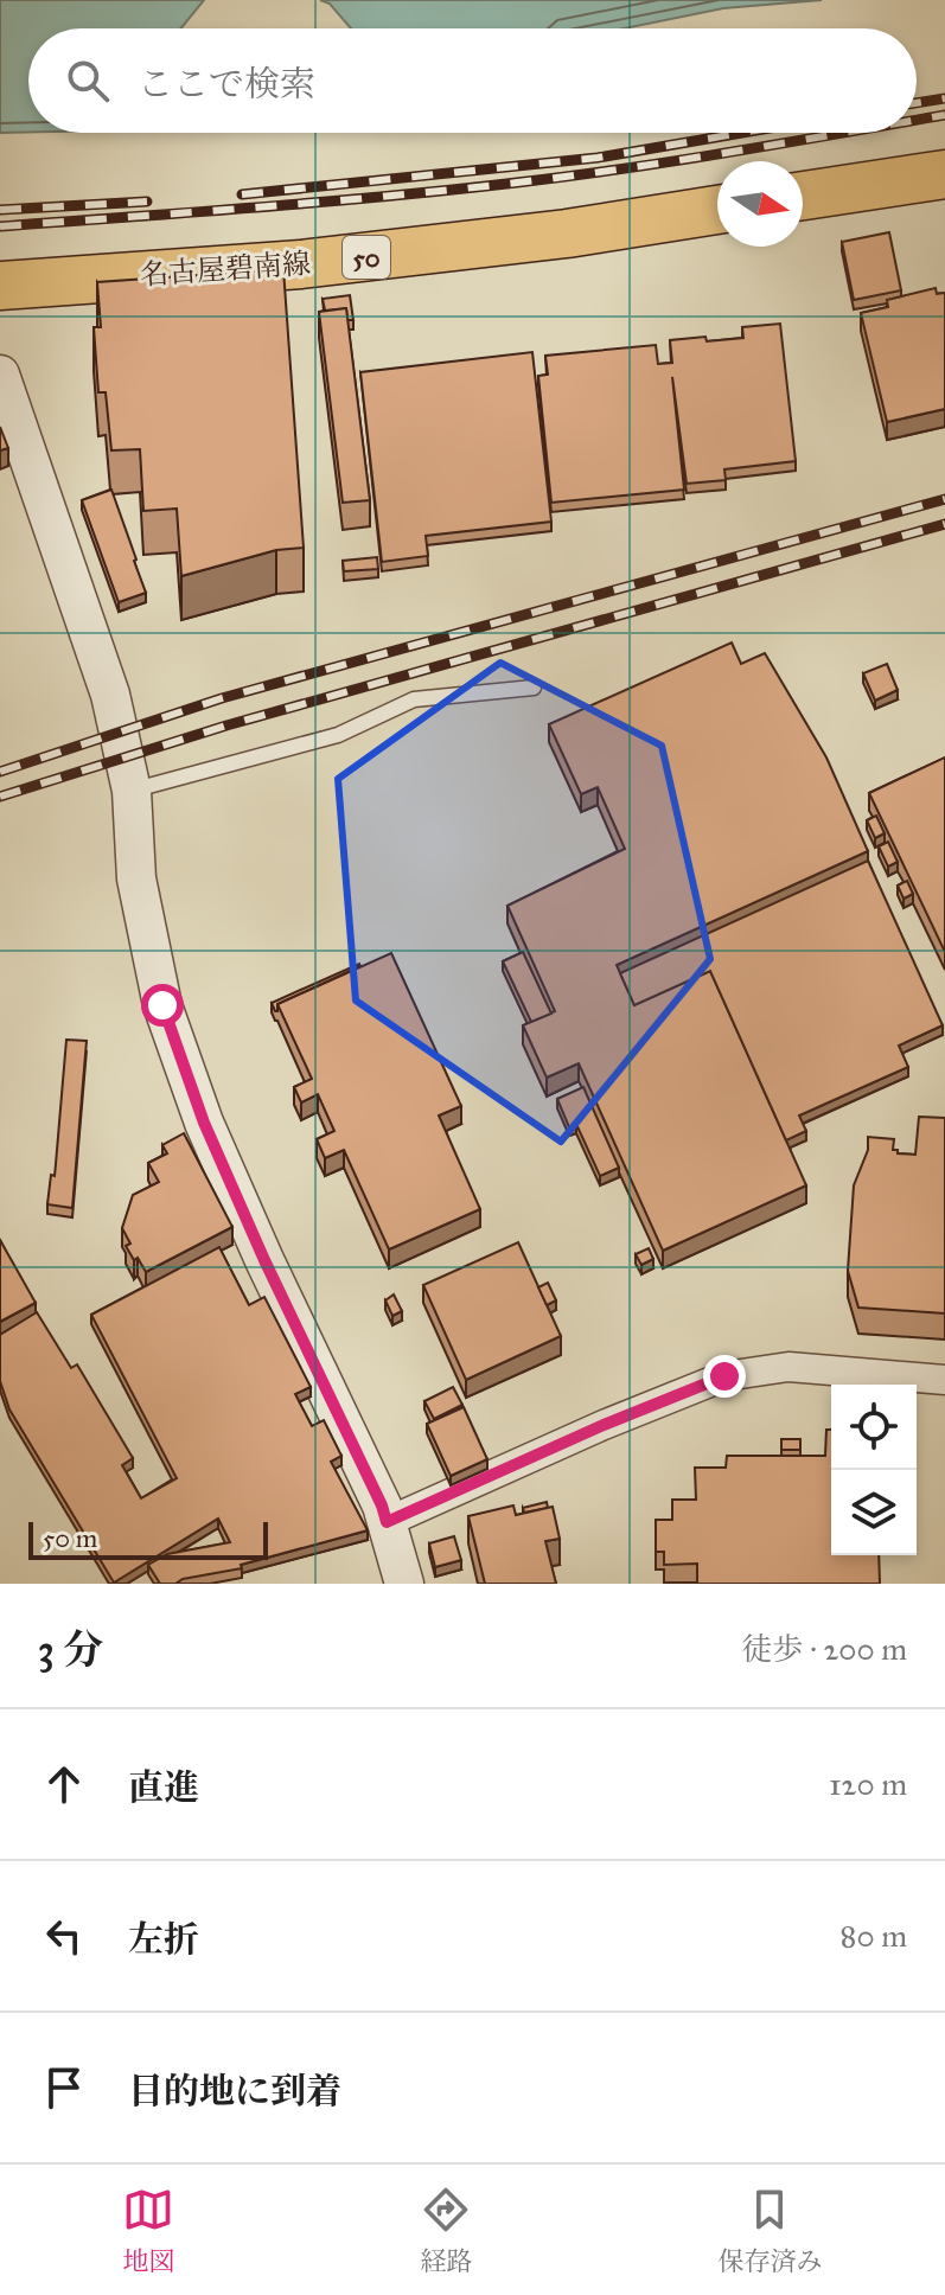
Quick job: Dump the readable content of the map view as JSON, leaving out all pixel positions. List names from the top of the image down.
{
  "streets": {
    "main road": ["50", "名古屋碧南線"]
  },
  "scale_bar": "50 m",
  "north": "right",
  "page": {
    "search": "ここで検索",
    "scale": "50 m",
    "heading": ["3 分", "徒歩 · 200 m"],
    "list": [
      ["直進", "120 m"],
      ["左折", "80 m"],
      "目的地に到着"
    ],
    "nav": ["地図", "経路", "保存済み"]
  }
}
